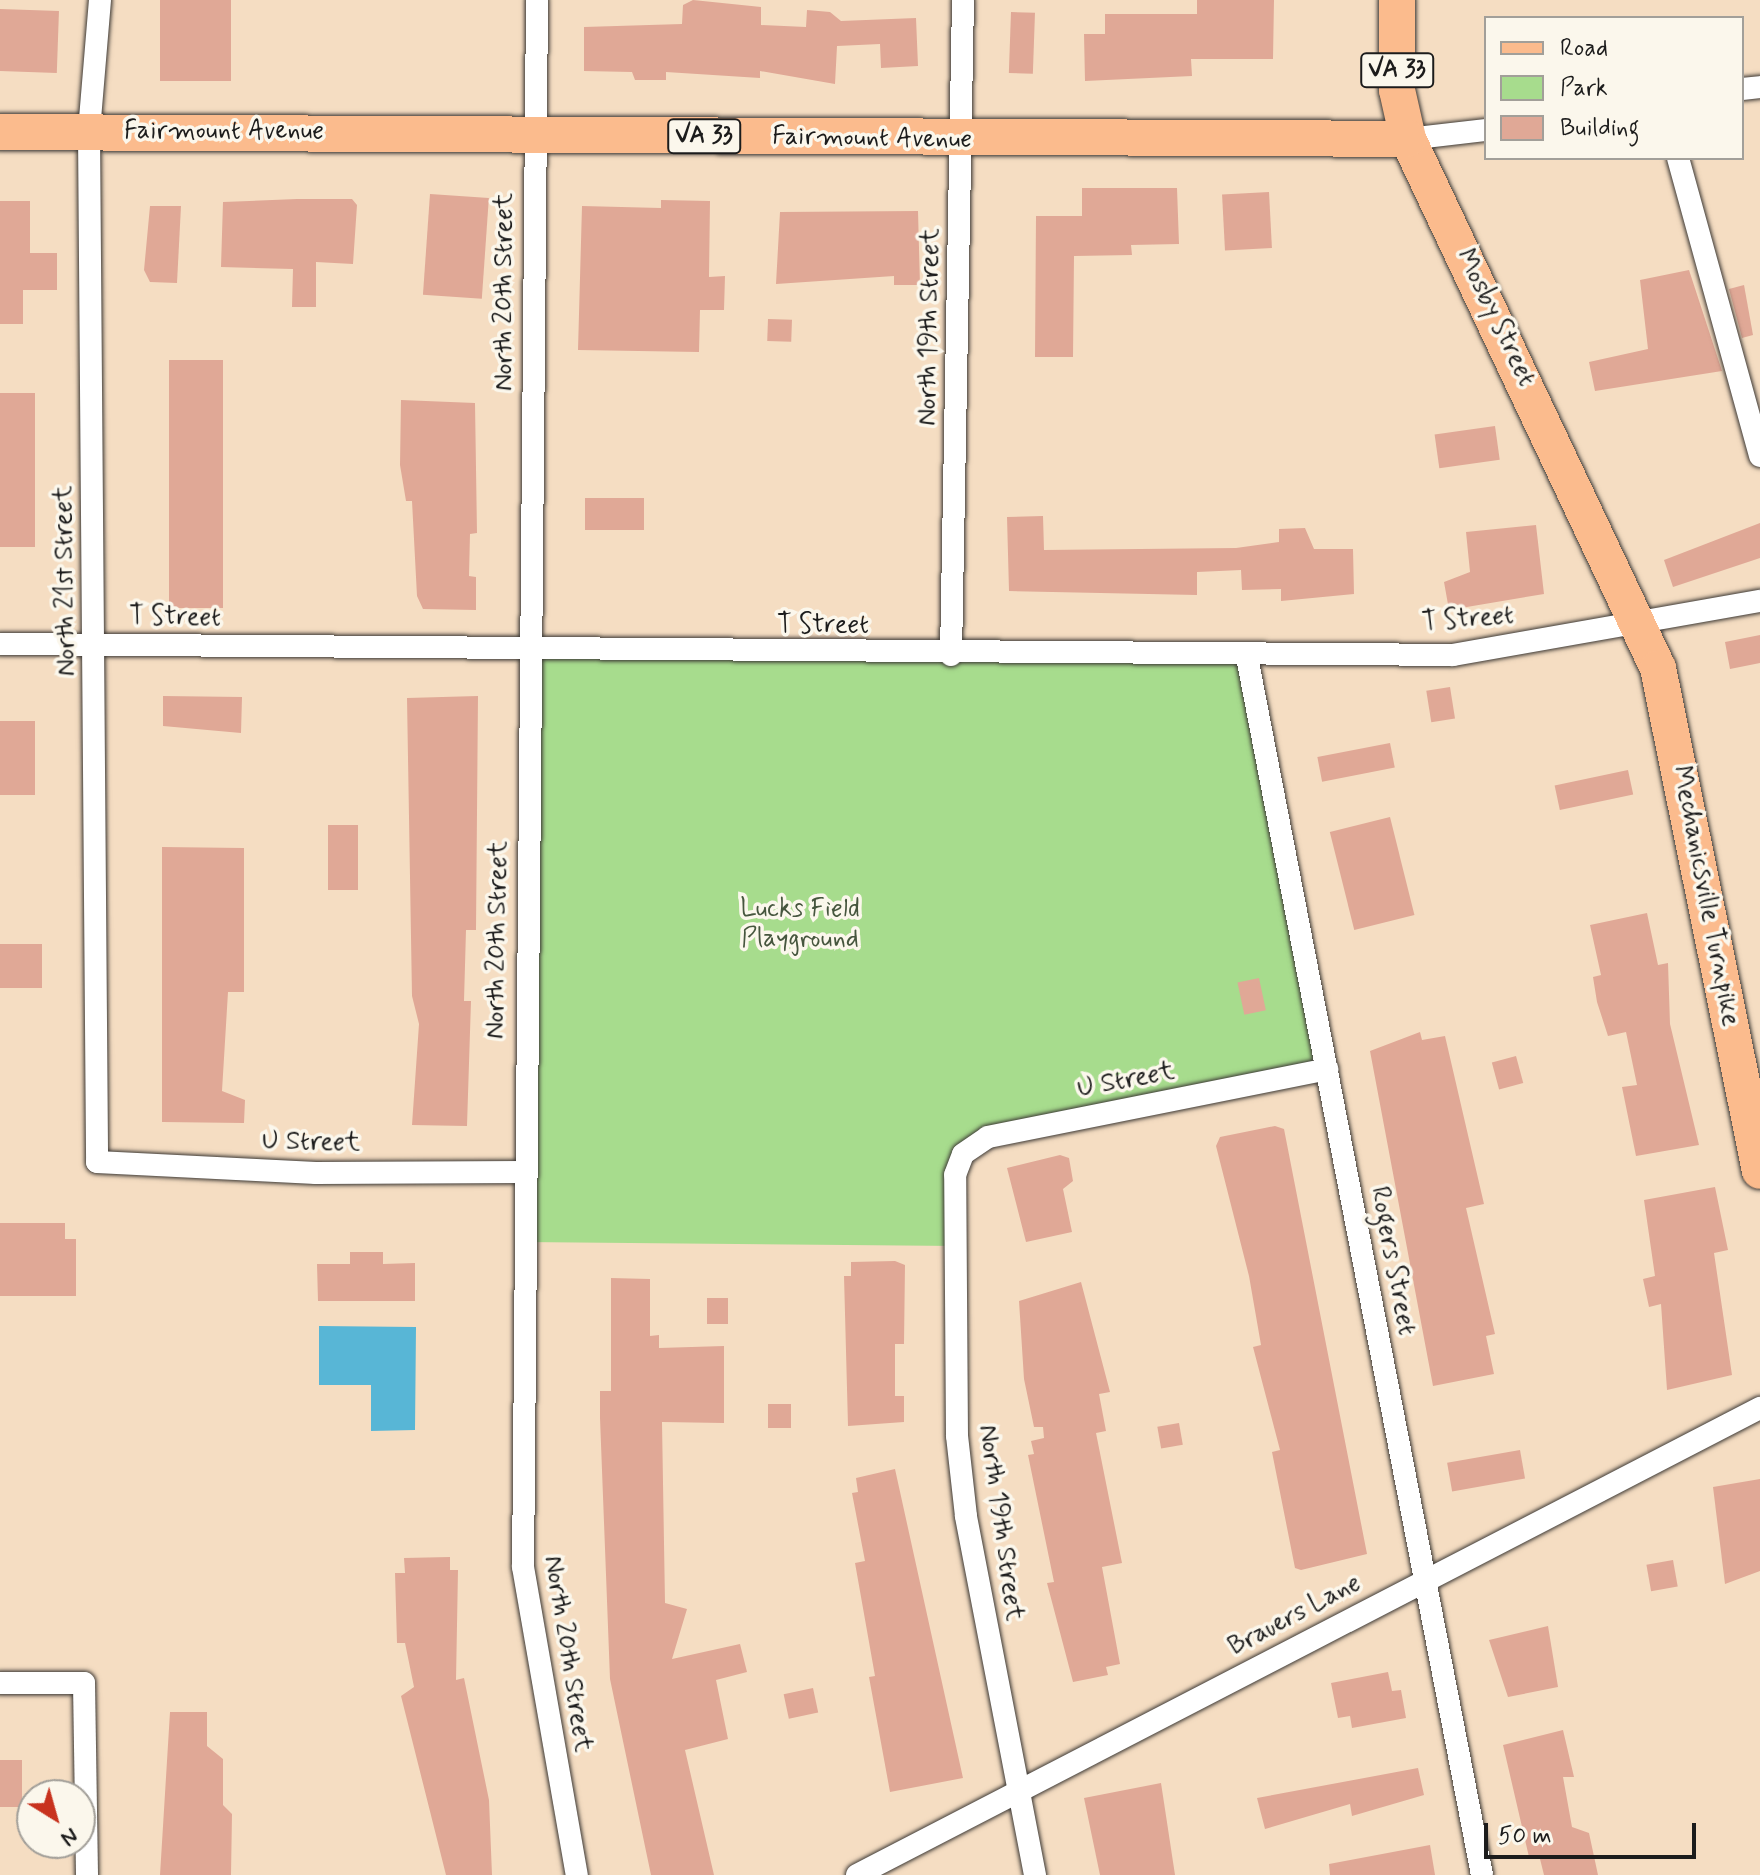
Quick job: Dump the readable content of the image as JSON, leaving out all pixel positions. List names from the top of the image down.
{
  "streets": {
    "main road": [
      "VA 33",
      "Fairmount Avenue",
      "Mosby Street",
      "Mechanicsville Turnpike"
    ],
    "street": [
      "North 20th Street",
      "North 19th Street",
      "North 21st Street",
      "T Street",
      "U Street",
      "Rogers Street",
      "Brauers Lane"
    ]
  },
  "crossings": [
    ["Fairmount Avenue", "North 20th Street"],
    ["Fairmount Avenue", "Mosby Street"],
    ["Fairmount Avenue", "North 19th Street"],
    ["Fairmount Avenue", "North 21st Street"],
    ["North 20th Street", "T Street"],
    ["North 20th Street", "U Street"],
    ["Mosby Street", "T Street"],
    ["Mosby Street", "Mechanicsville Turnpike"],
    ["North 19th Street", "T Street"],
    ["North 19th Street", "U Street"],
    ["North 19th Street", "Brauers Lane"],
    ["North 21st Street", "T Street"],
    ["North 21st Street", "U Street"],
    ["T Street", "Mechanicsville Turnpike"],
    ["T Street", "Rogers Street"],
    ["U Street", "Rogers Street"],
    ["Rogers Street", "Brauers Lane"]
  ],
  "parks": ["Lucks Field Playground"],
  "legend": ["Road", "Park", "Building"],
  "scale_bar": "50 m",
  "north": "bottom right"
}
